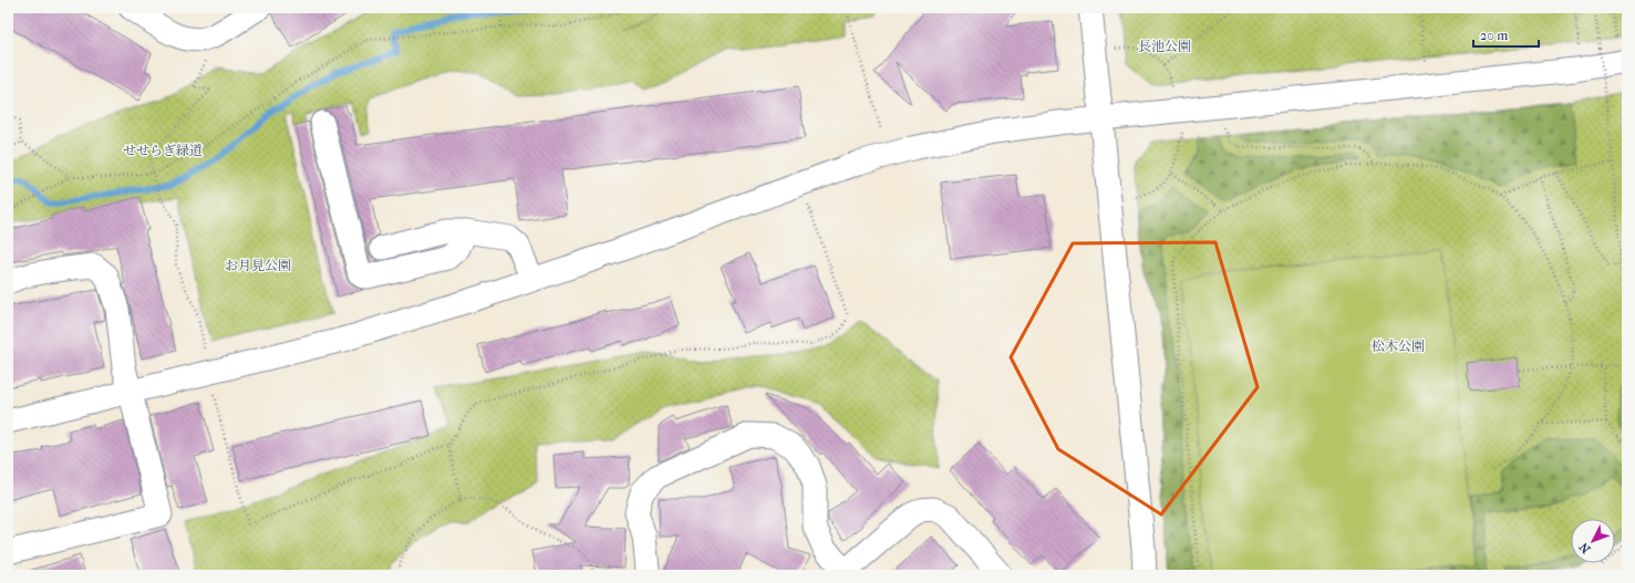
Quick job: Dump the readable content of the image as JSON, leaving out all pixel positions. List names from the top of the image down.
{
  "parks": [
    "長池公園",
    "せせらぎ緑道",
    "お月見公園",
    "松木公園"
  ],
  "scale_bar": "20 m",
  "north": "bottom left"
}
